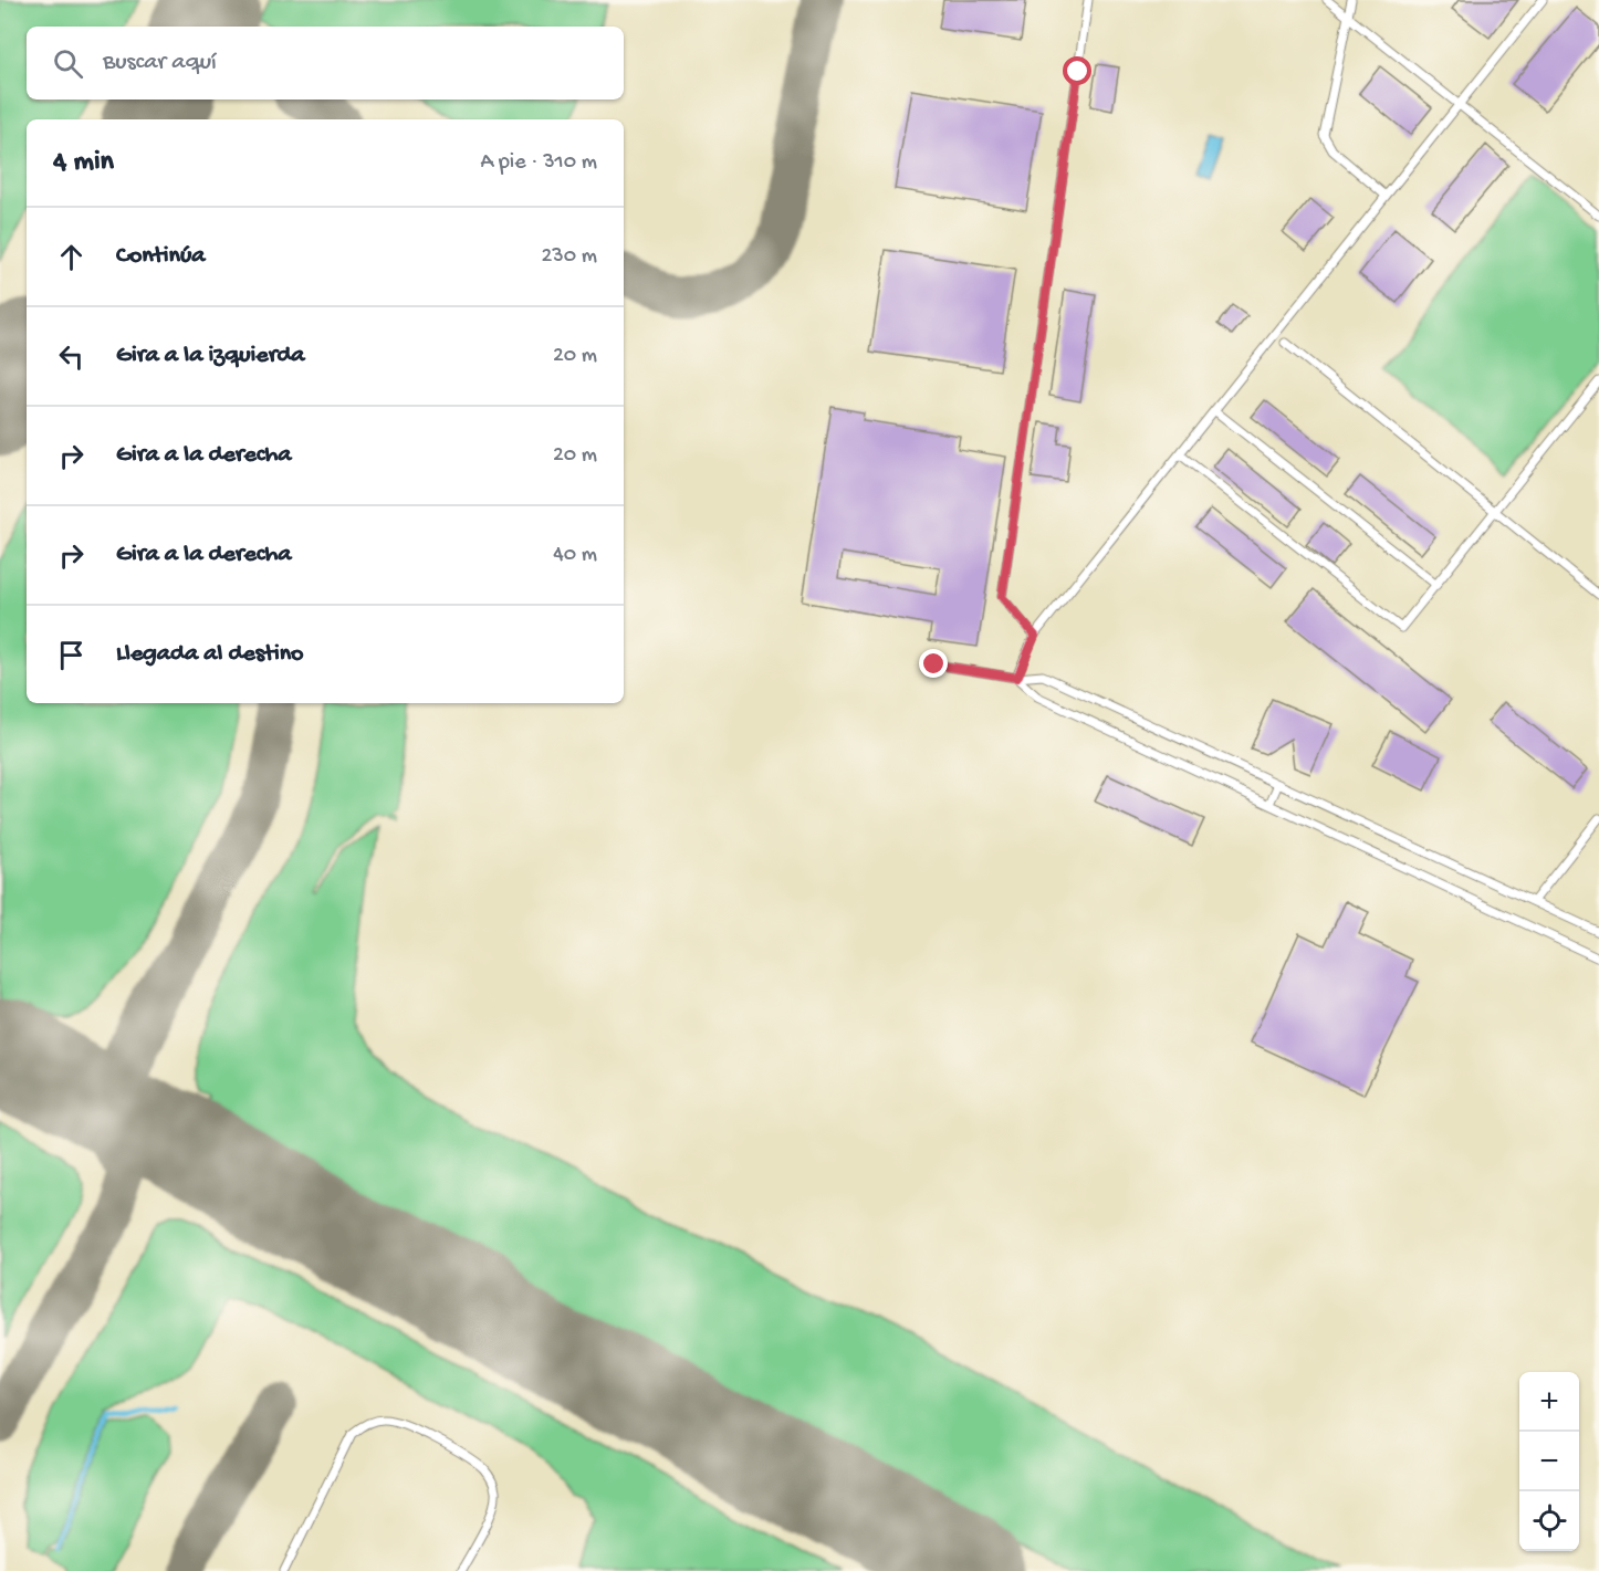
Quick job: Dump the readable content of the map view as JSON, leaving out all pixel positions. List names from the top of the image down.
{
  "page": {
    "search": "Buscar aquí",
    "heading": ["4 min", "A pie · 310 m"],
    "list": [
      ["Continúa", "230 m"],
      ["Gira a la izquierda", "20 m"],
      ["Gira a la derecha", "20 m"],
      ["Gira a la derecha", "40 m"],
      "Llegada al destino"
    ],
    "map_buttons": ["+", "−"]
  }
}
